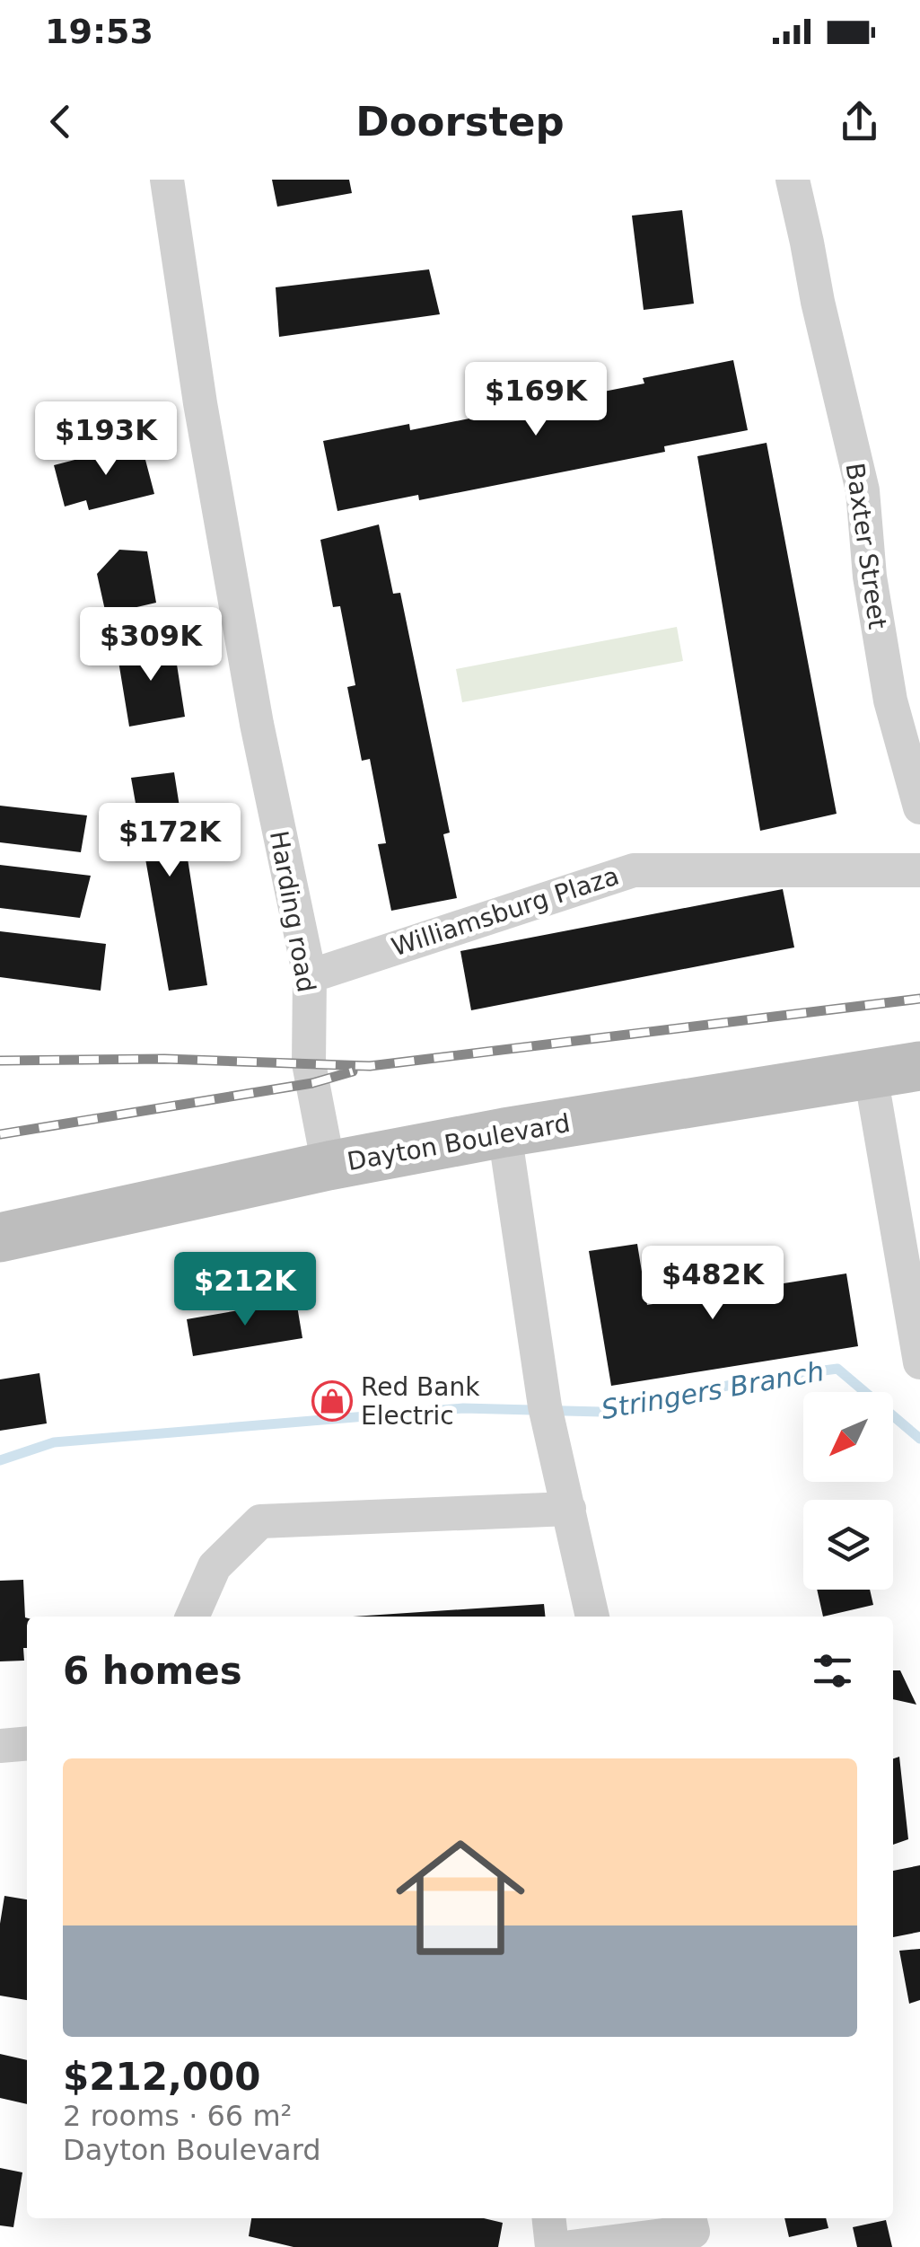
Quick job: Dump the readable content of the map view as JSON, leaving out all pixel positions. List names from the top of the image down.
{
  "streets": {
    "main road": ["Dayton Boulevard"],
    "street": ["Baxter Street", "Harding road", "Williamsburg Plaza"]
  },
  "crossings": [
    ["Harding road", "Williamsburg Plaza"],
    ["Harding road", "Dayton Boulevard"]
  ],
  "water": ["Stringers Branch"],
  "places": {
    "shop": ["Red Bank Electric"]
  },
  "north": "bottom left",
  "page": {
    "status": "19:53",
    "header": "Doorstep",
    "price": [
      "$169K",
      "$193K",
      "$309K",
      "$172K",
      "$482K",
      "$212K"
    ],
    "heading": "6 homes",
    "list": [
      {
        "name": "$212,000",
        "note": "2 rooms · 66 m² · Dayton Boulevard"
      }
    ]
  }
}
